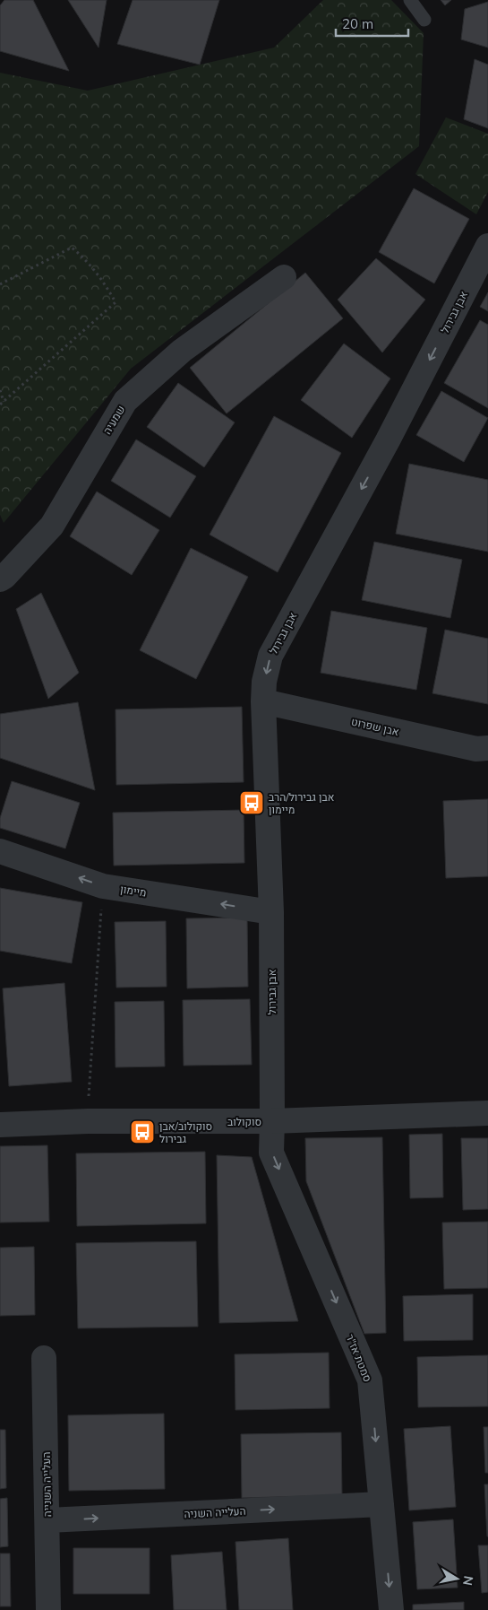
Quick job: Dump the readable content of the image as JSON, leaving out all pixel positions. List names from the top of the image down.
{
  "streets": {
    "street": [
      "אבן גבירול",
      "שמעיה",
      "אבן שפרוט",
      "מיימון",
      "סוקולוב",
      "סמטת אז\"ר",
      "העלייה השנייה",
      "העלייה השניה"
    ]
  },
  "crossings": [
    ["אבן גבירול", "אבן שפרוט"],
    ["אבן גבירול", "מיימון"],
    ["אבן גבירול", "סוקולוב"],
    ["אבן גבירול", "סמטת אז\"ר"],
    ["סוקולוב", "סמטת אז\"ר"],
    ["סמטת אז\"ר", "העלייה השניה"],
    ["העלייה השנייה", "העלייה השניה"]
  ],
  "one_way": [
    "אבן גבירול",
    "מיימון",
    "סמטת אז\"ר",
    "העלייה השניה"
  ],
  "places": {
    "bus stop": ["אבן גבירול/הרב מיימון", "סוקולוב/אבן גבירול"]
  },
  "scale_bar": "20 m",
  "north": "right"
}
